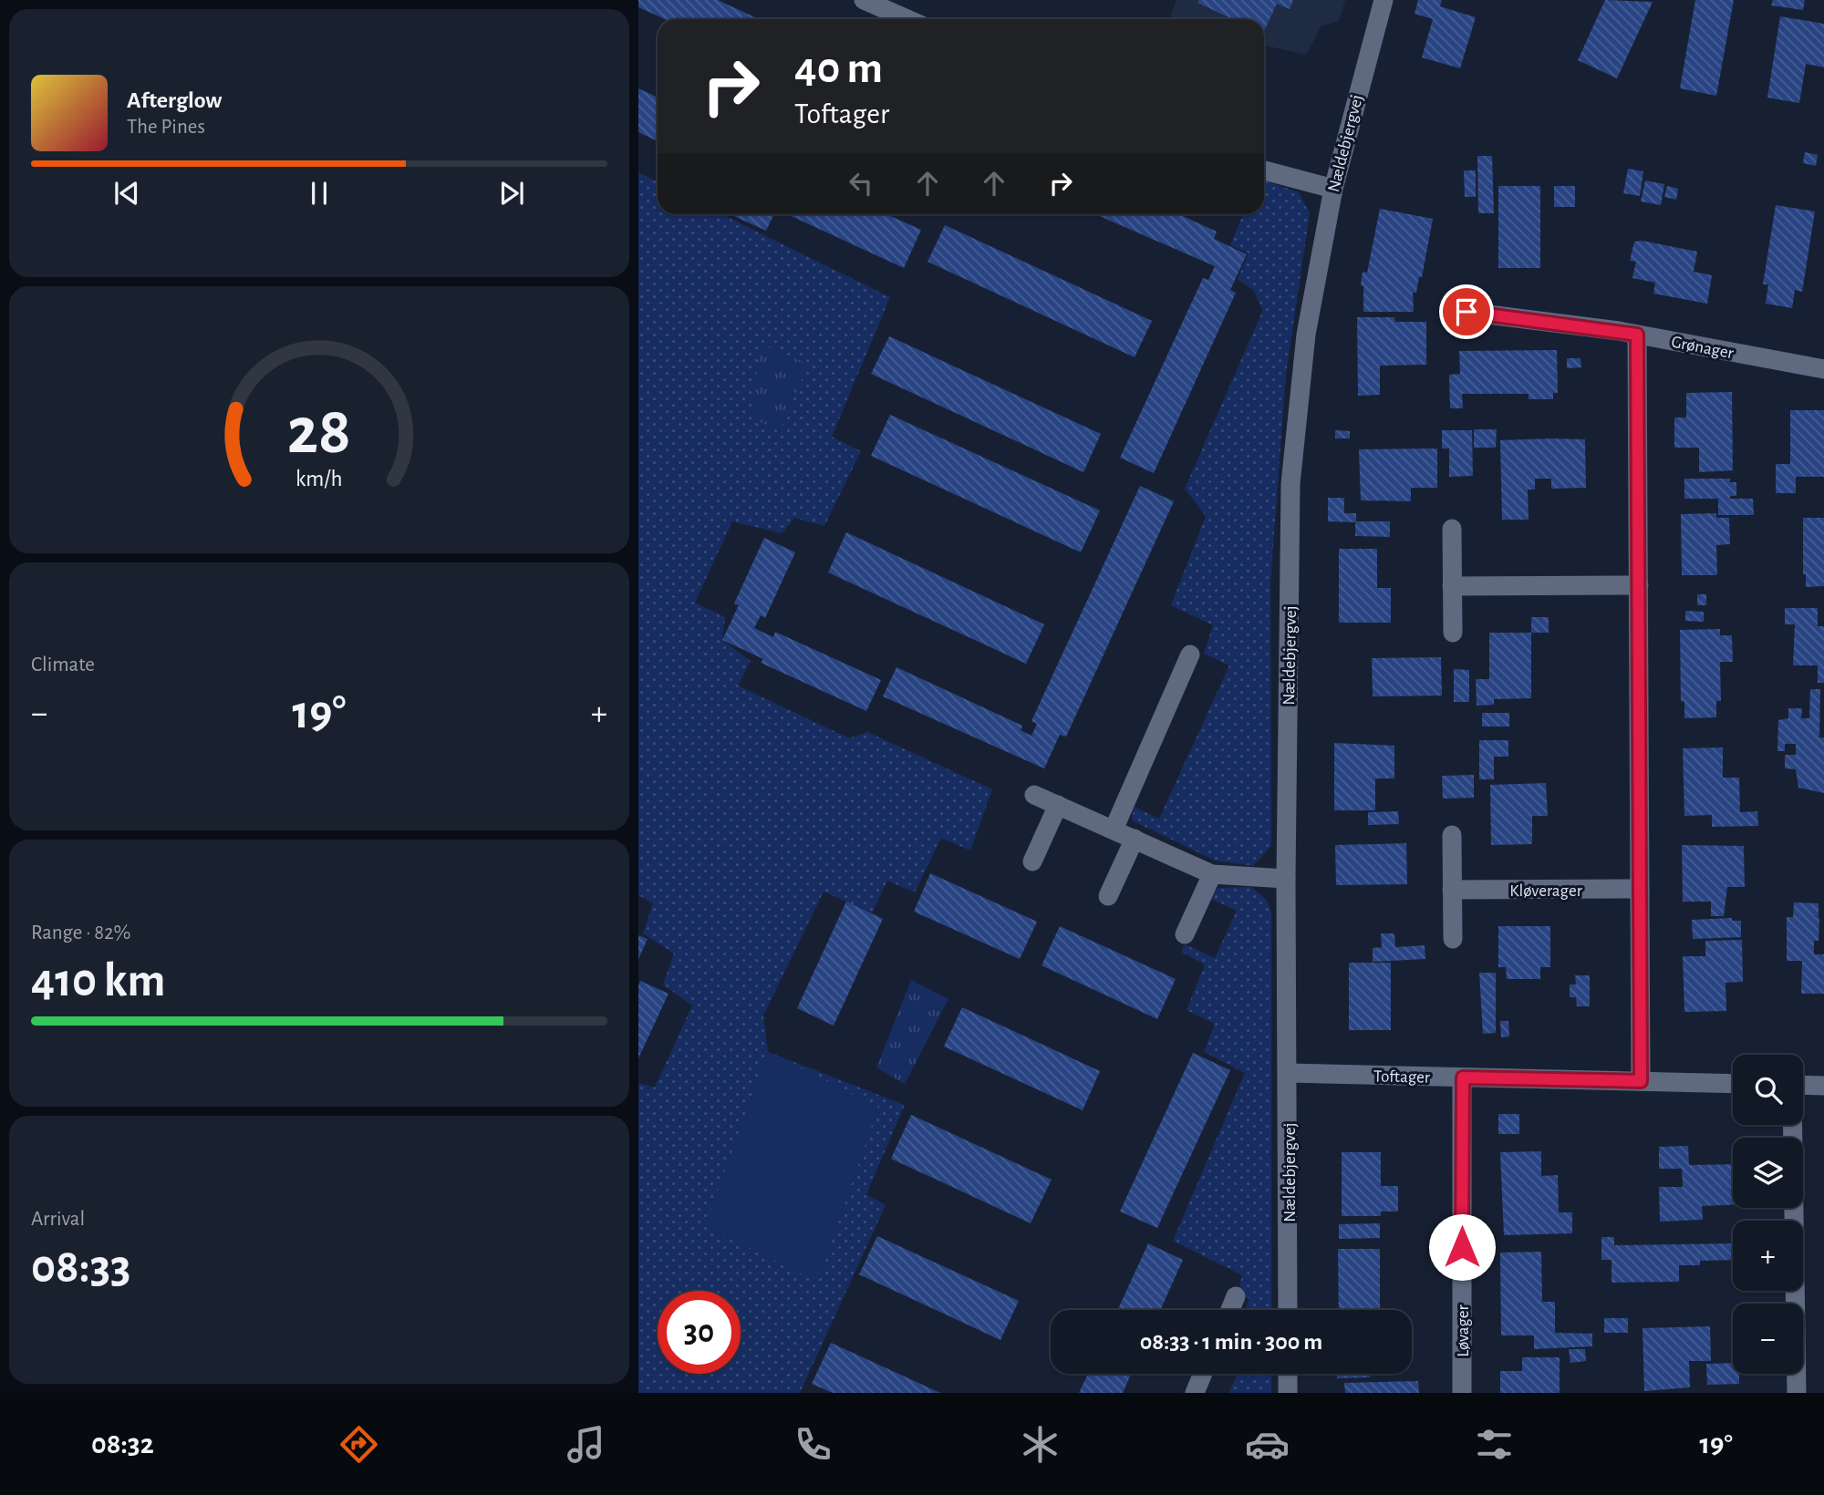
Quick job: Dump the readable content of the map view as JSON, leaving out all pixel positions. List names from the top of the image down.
{
  "streets": {
    "street": [
      "Nældebjergvej",
      "Grønager",
      "Kløverager",
      "Toftager",
      "Løvager"
    ]
  },
  "crossings": [
    ["Nældebjergvej", "Toftager"],
    ["Toftager", "Løvager"]
  ],
  "page": {
    "turn": ["40 m", "Toftager"],
    "song": ["Afterglow", "The Pines"],
    "tile": [
      "Climate",
      ["Range · 82%", "410 km"],
      ["Arrival", "08:33"]
    ],
    "heat": ["−", "19°", "+"],
    "map_buttons": ["+", "−"],
    "limit": "30",
    "trip": "08:33 · 1 min · 300 m",
    "tabs": ["08:32", "19°"],
    "gauge": ["28", "km/h"]
  }
}
